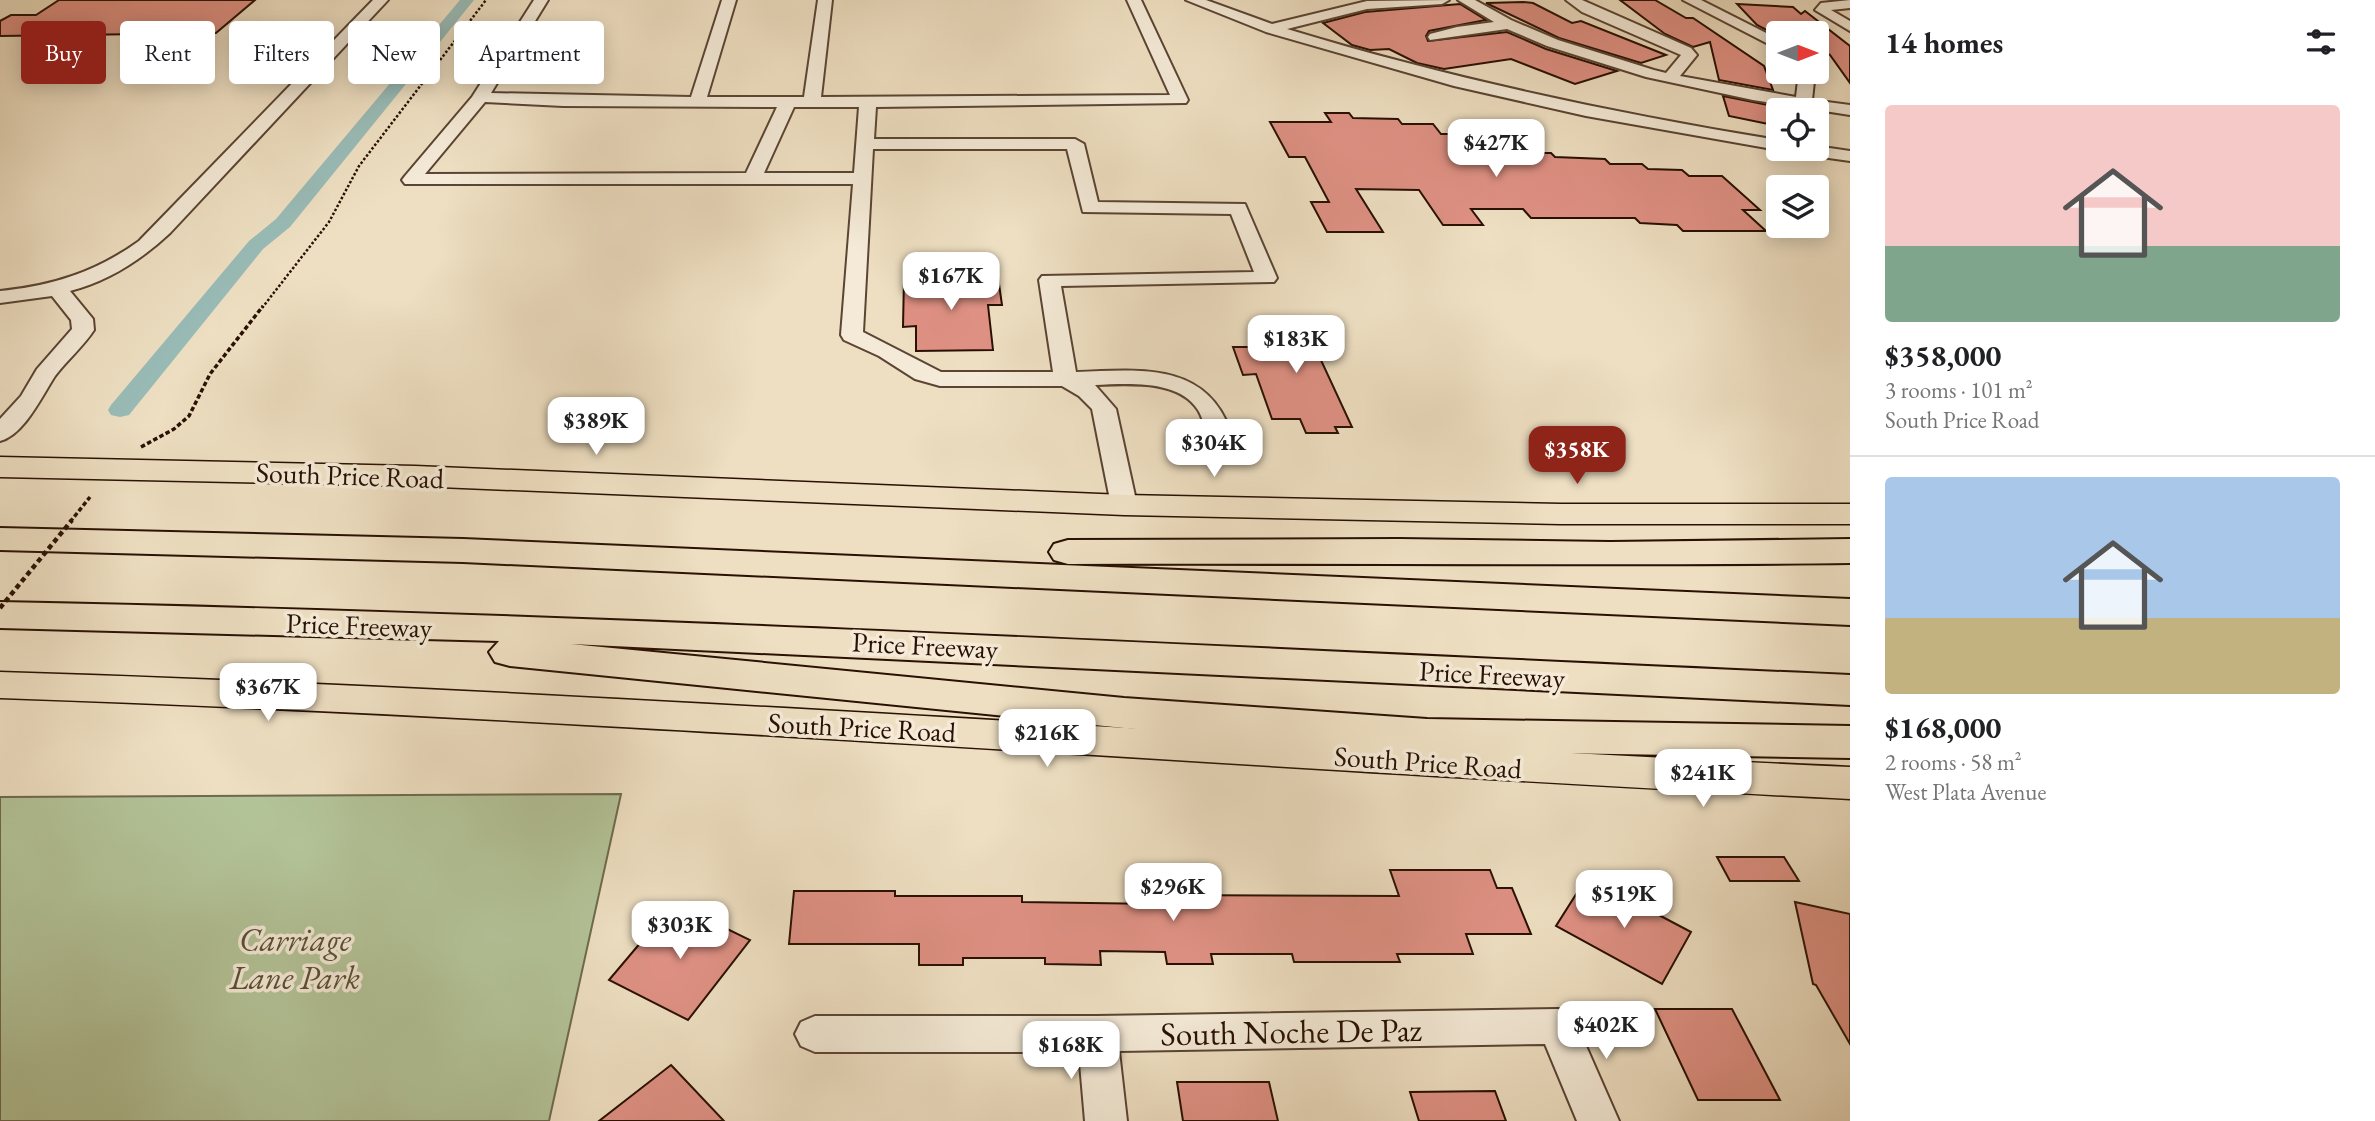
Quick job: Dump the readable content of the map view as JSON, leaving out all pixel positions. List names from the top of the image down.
{
  "streets": {
    "highway": ["Price Freeway"],
    "main road": ["South Price Road"],
    "street": ["South Noche De Paz"]
  },
  "parks": ["Carriage Lane Park"],
  "north": "right",
  "page": {
    "heading": "14 homes",
    "chip": [
      "Buy",
      "Rent",
      "Filters",
      "New",
      "Apartment"
    ],
    "list": [
      {
        "name": "$358,000",
        "note": "3 rooms · 101 m² · South Price Road"
      },
      {
        "name": "$168,000",
        "note": "2 rooms · 58 m² · West Plata Avenue"
      }
    ],
    "price": [
      "$427K",
      "$167K",
      "$183K",
      "$389K",
      "$304K",
      "$358K",
      "$367K",
      "$216K",
      "$241K",
      "$296K",
      "$519K",
      "$303K",
      "$402K",
      "$168K"
    ]
  }
}
